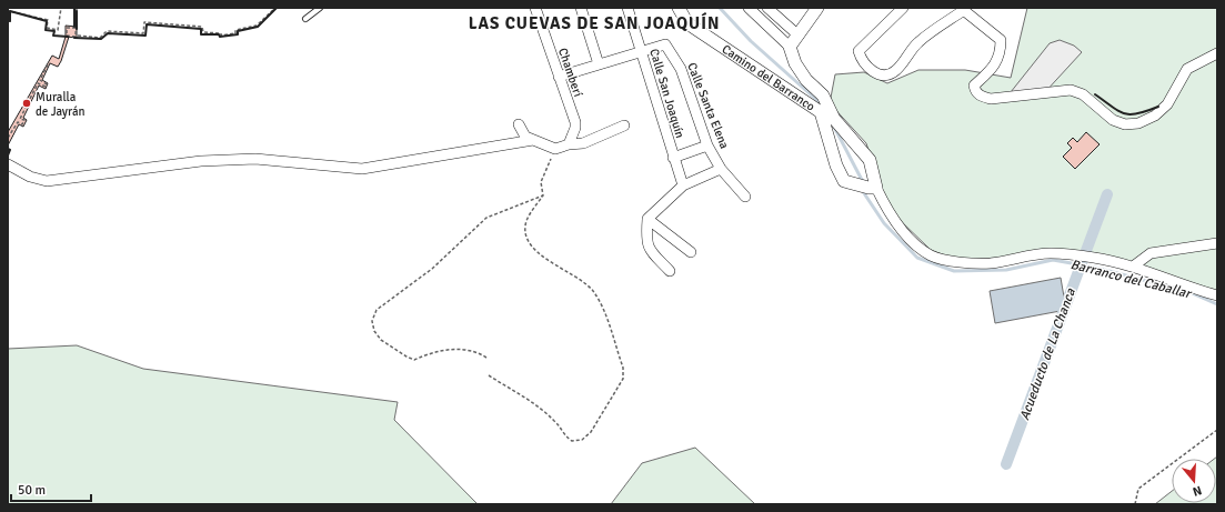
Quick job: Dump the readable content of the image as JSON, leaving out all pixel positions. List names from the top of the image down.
{
  "streets": {
    "street": [
      "Chamberí",
      "Camino del Barranco",
      "Calle San Joaquín",
      "Calle Santa Elena"
    ]
  },
  "crossings": [
    ["Calle San Joaquín", "Calle Santa Elena"]
  ],
  "districts": ["LAS CUEVAS DE SAN JOAQUÍN"],
  "water": ["Barranco del Caballar", "Acueducto de La Chanca"],
  "places": ["Muralla de Jayrán"],
  "scale_bar": "50 m",
  "north": "bottom"
}
